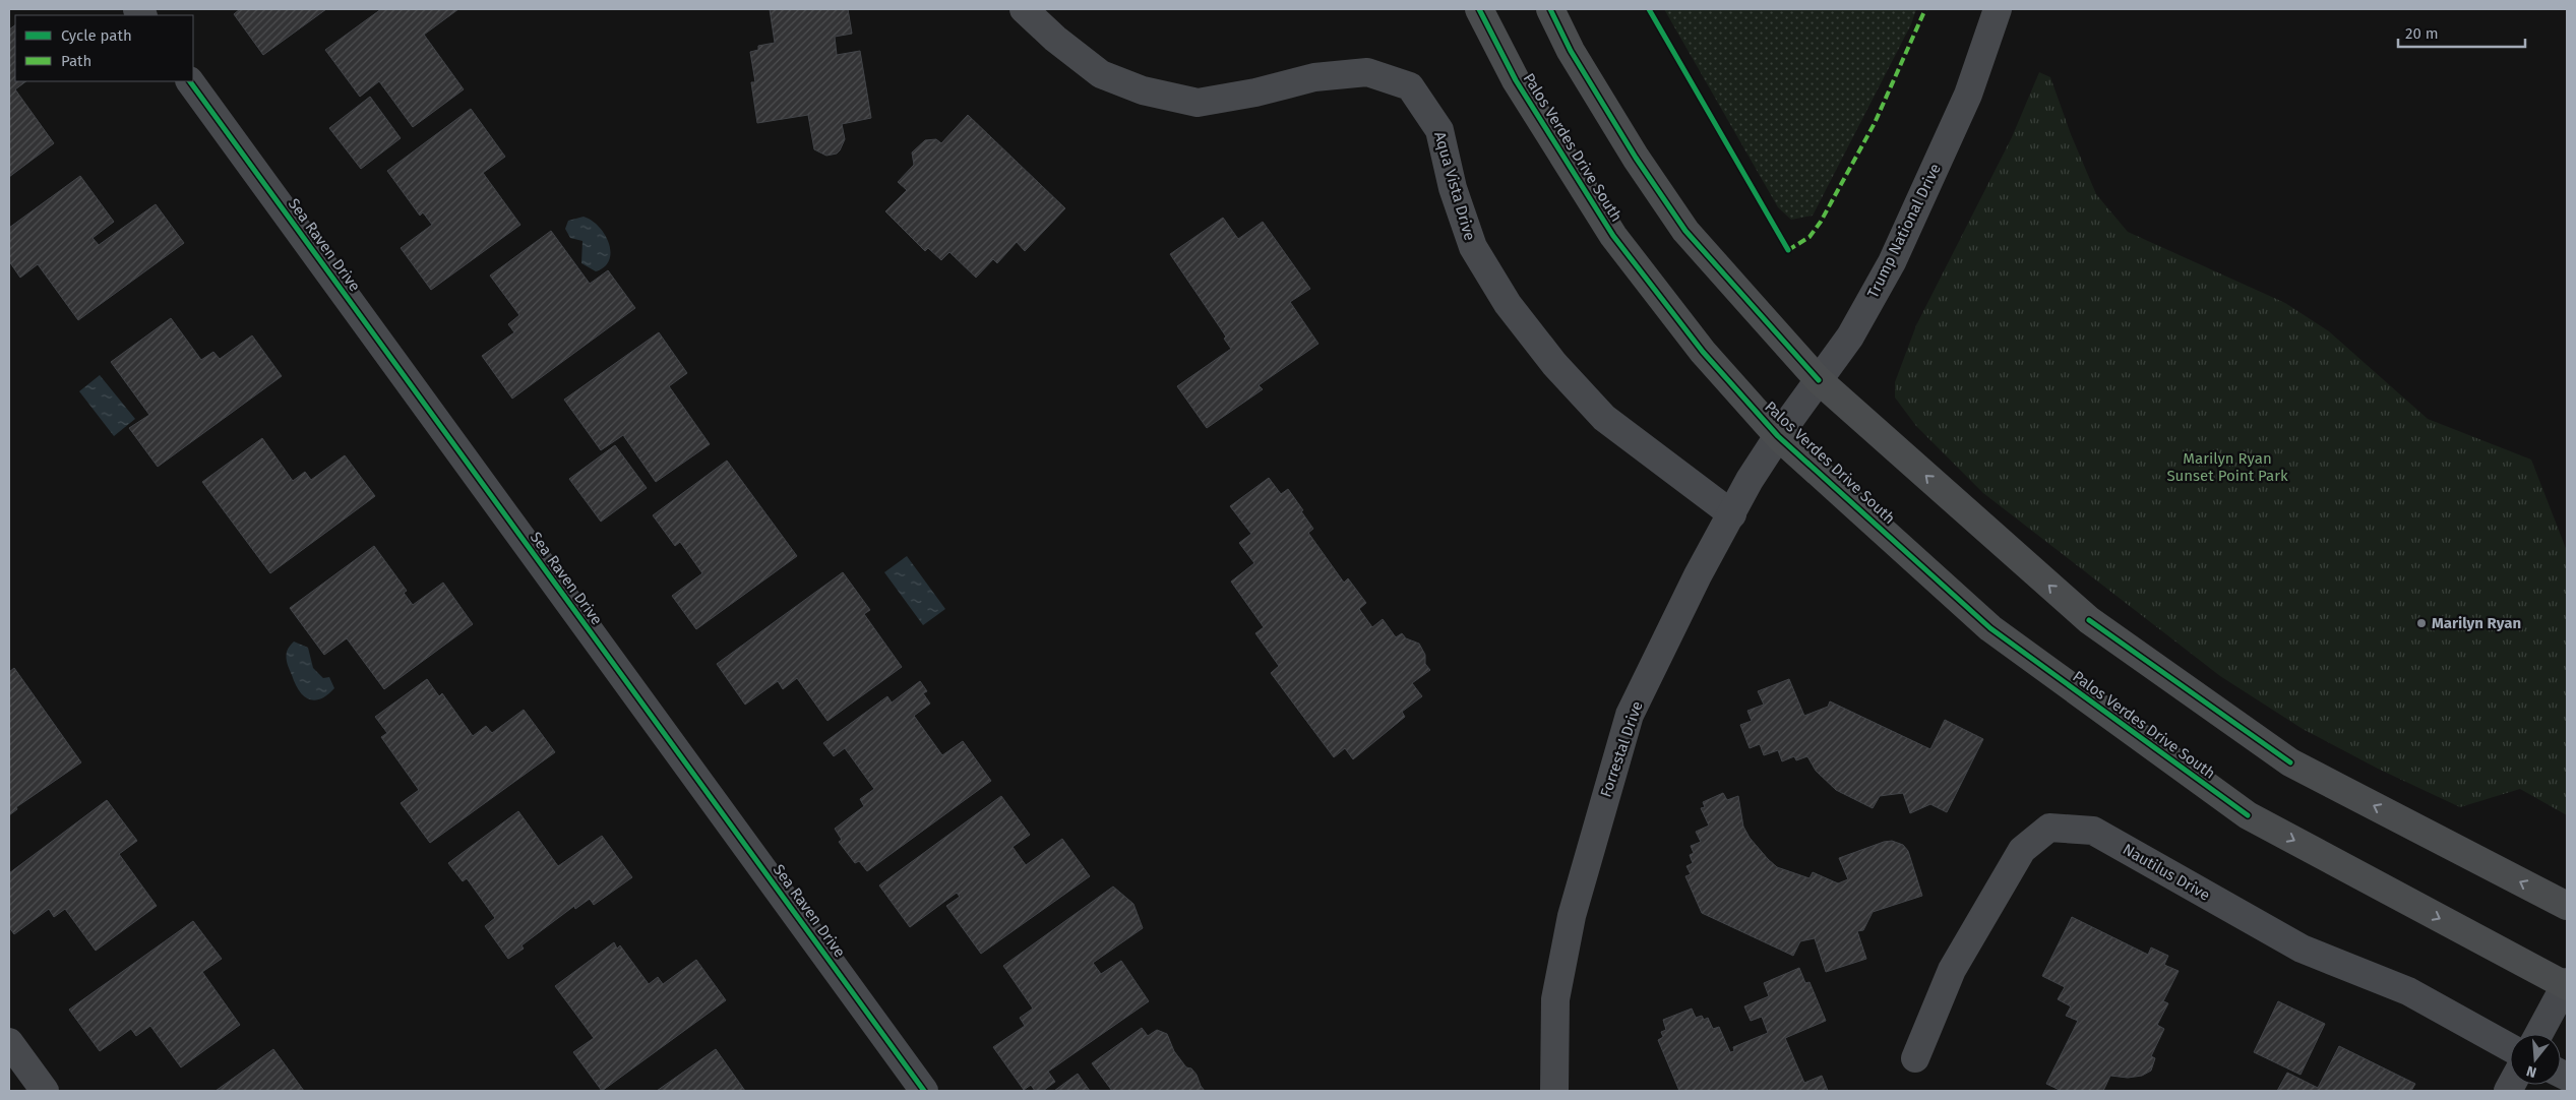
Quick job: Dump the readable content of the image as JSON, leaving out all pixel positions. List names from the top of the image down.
{
  "streets": {
    "main road": ["Palos Verdes Drive South"],
    "street": [
      "Aqua Vista Drive",
      "Trump National Drive",
      "Sea Raven Drive",
      "Forrestal Drive",
      "Nautilus Drive"
    ]
  },
  "crossings": [
    ["Palos Verdes Drive South", "Trump National Drive"],
    ["Palos Verdes Drive South", "Forrestal Drive"],
    ["Aqua Vista Drive", "Forrestal Drive"],
    ["Trump National Drive", "Forrestal Drive"]
  ],
  "parks": ["Marilyn Ryan Sunset Point Park"],
  "places": ["Marilyn Ryan"],
  "legend": ["Cycle path", "Path"],
  "scale_bar": "20 m",
  "north": "bottom"
}
